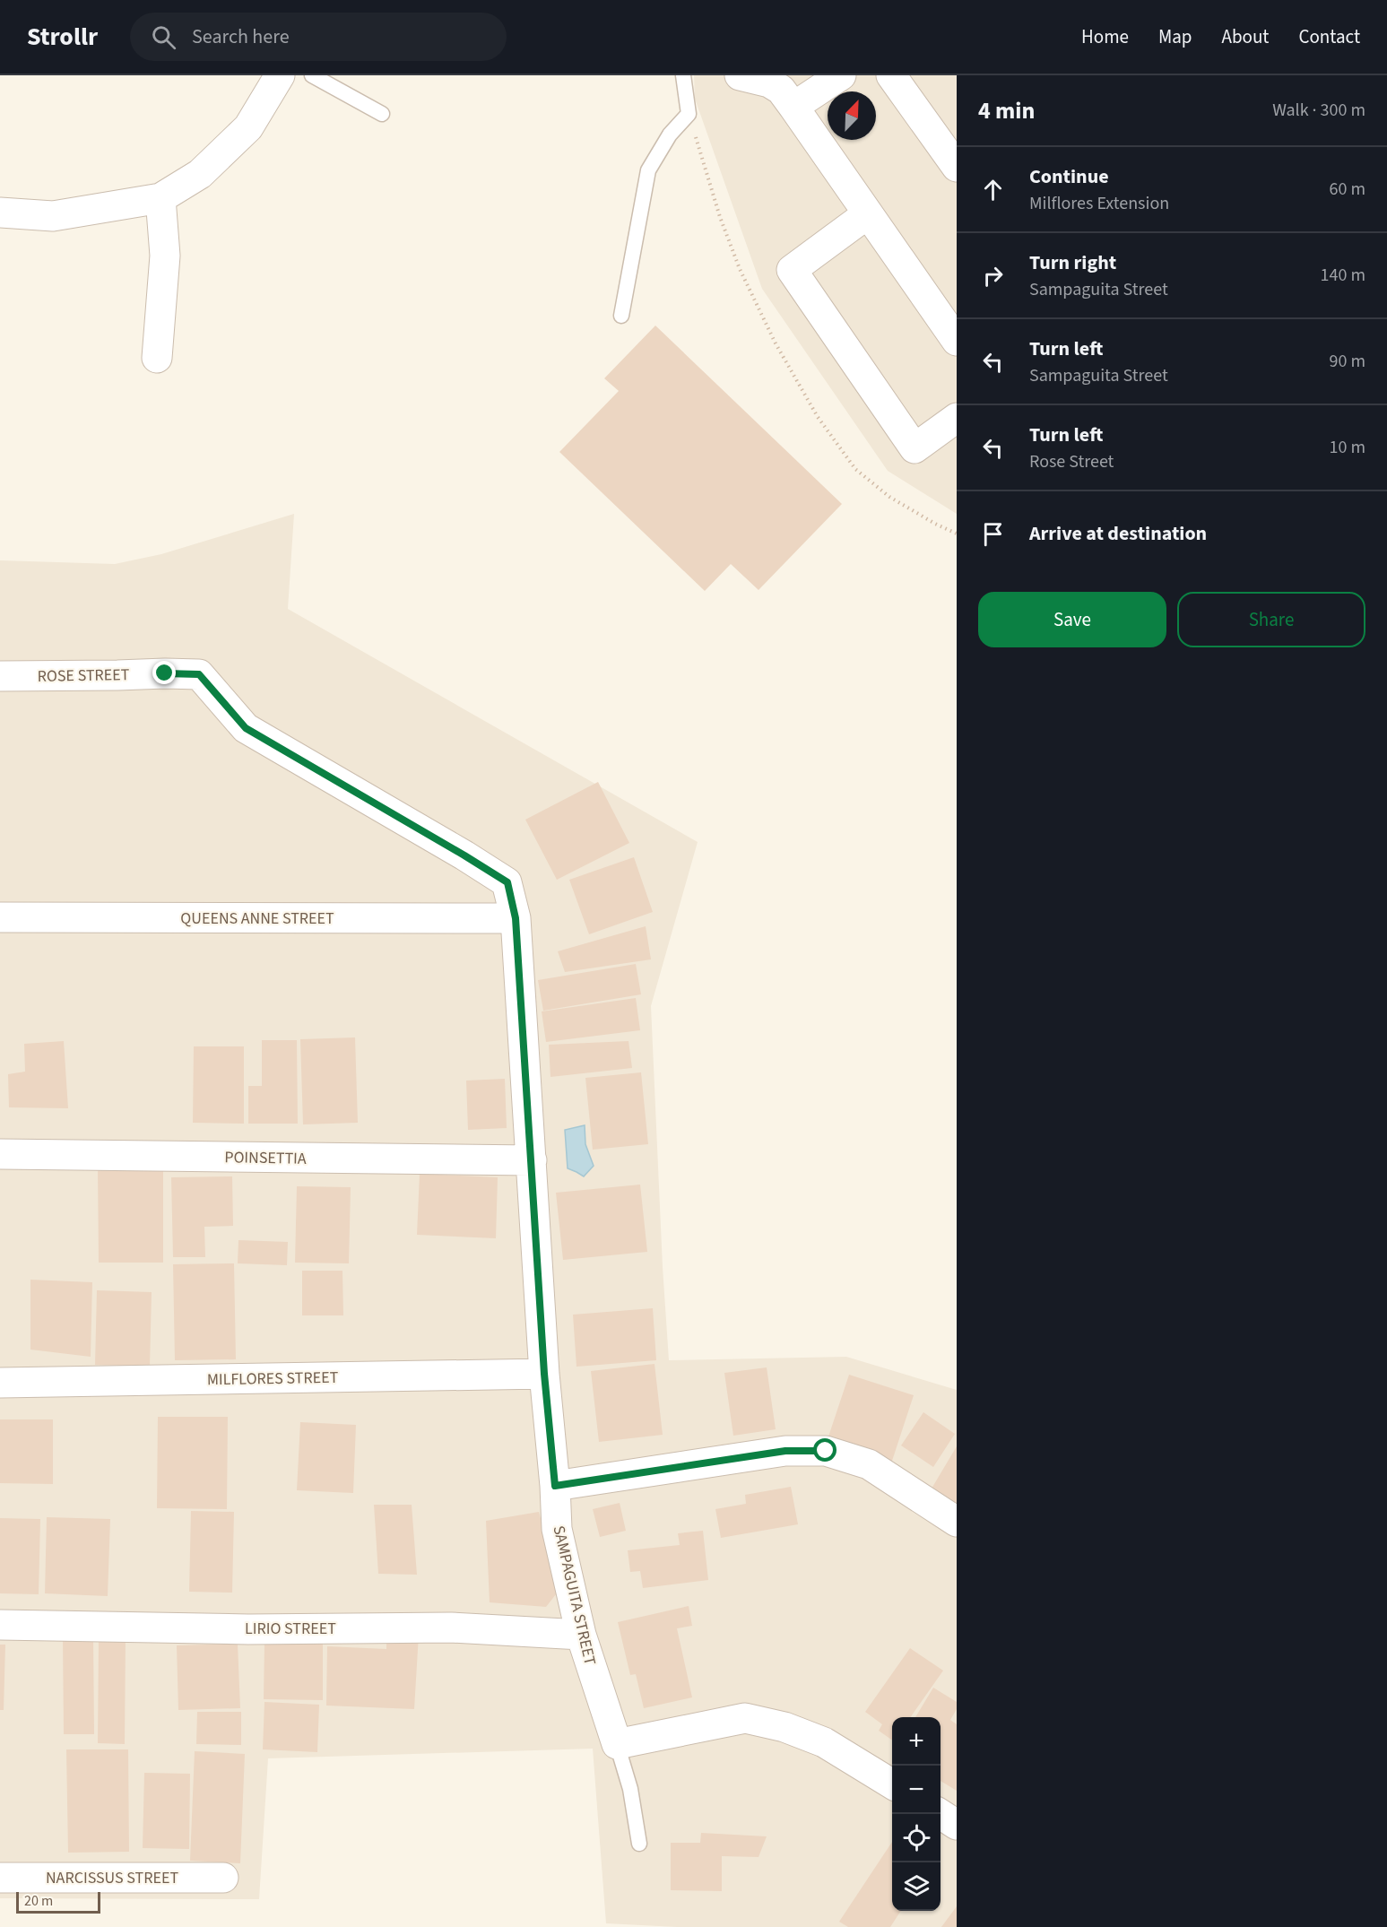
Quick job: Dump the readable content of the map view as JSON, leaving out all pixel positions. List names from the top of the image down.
{
  "streets": {
    "street": [
      "ROSE STREET",
      "QUEENS ANNE STREET",
      "POINSETTIA",
      "MILFLORES STREET",
      "SAMPAGUITA STREET",
      "LIRIO STREET",
      "NARCISSUS STREET"
    ]
  },
  "crossings": [
    ["ROSE STREET", "SAMPAGUITA STREET"],
    ["QUEENS ANNE STREET", "SAMPAGUITA STREET"],
    ["POINSETTIA", "SAMPAGUITA STREET"],
    ["MILFLORES STREET", "SAMPAGUITA STREET"],
    ["SAMPAGUITA STREET", "LIRIO STREET"]
  ],
  "scale_bar": "20 m",
  "north": "top right",
  "page": {
    "header": "Strollr",
    "search": "Search here",
    "nav": [
      "Home",
      "Map",
      "About",
      "Contact"
    ],
    "heading": ["4 min", "Walk · 300 m"],
    "list": [
      ["Continue", "Milflores Extension", "60 m"],
      ["Turn right", "Sampaguita Street", "140 m"],
      ["Turn left", "Sampaguita Street", "90 m"],
      ["Turn left", "Rose Street", "10 m"],
      "Arrive at destination"
    ],
    "buttons": ["Save", "Share"],
    "map_buttons": ["+", "−"],
    "scale": "20 m"
  }
}
